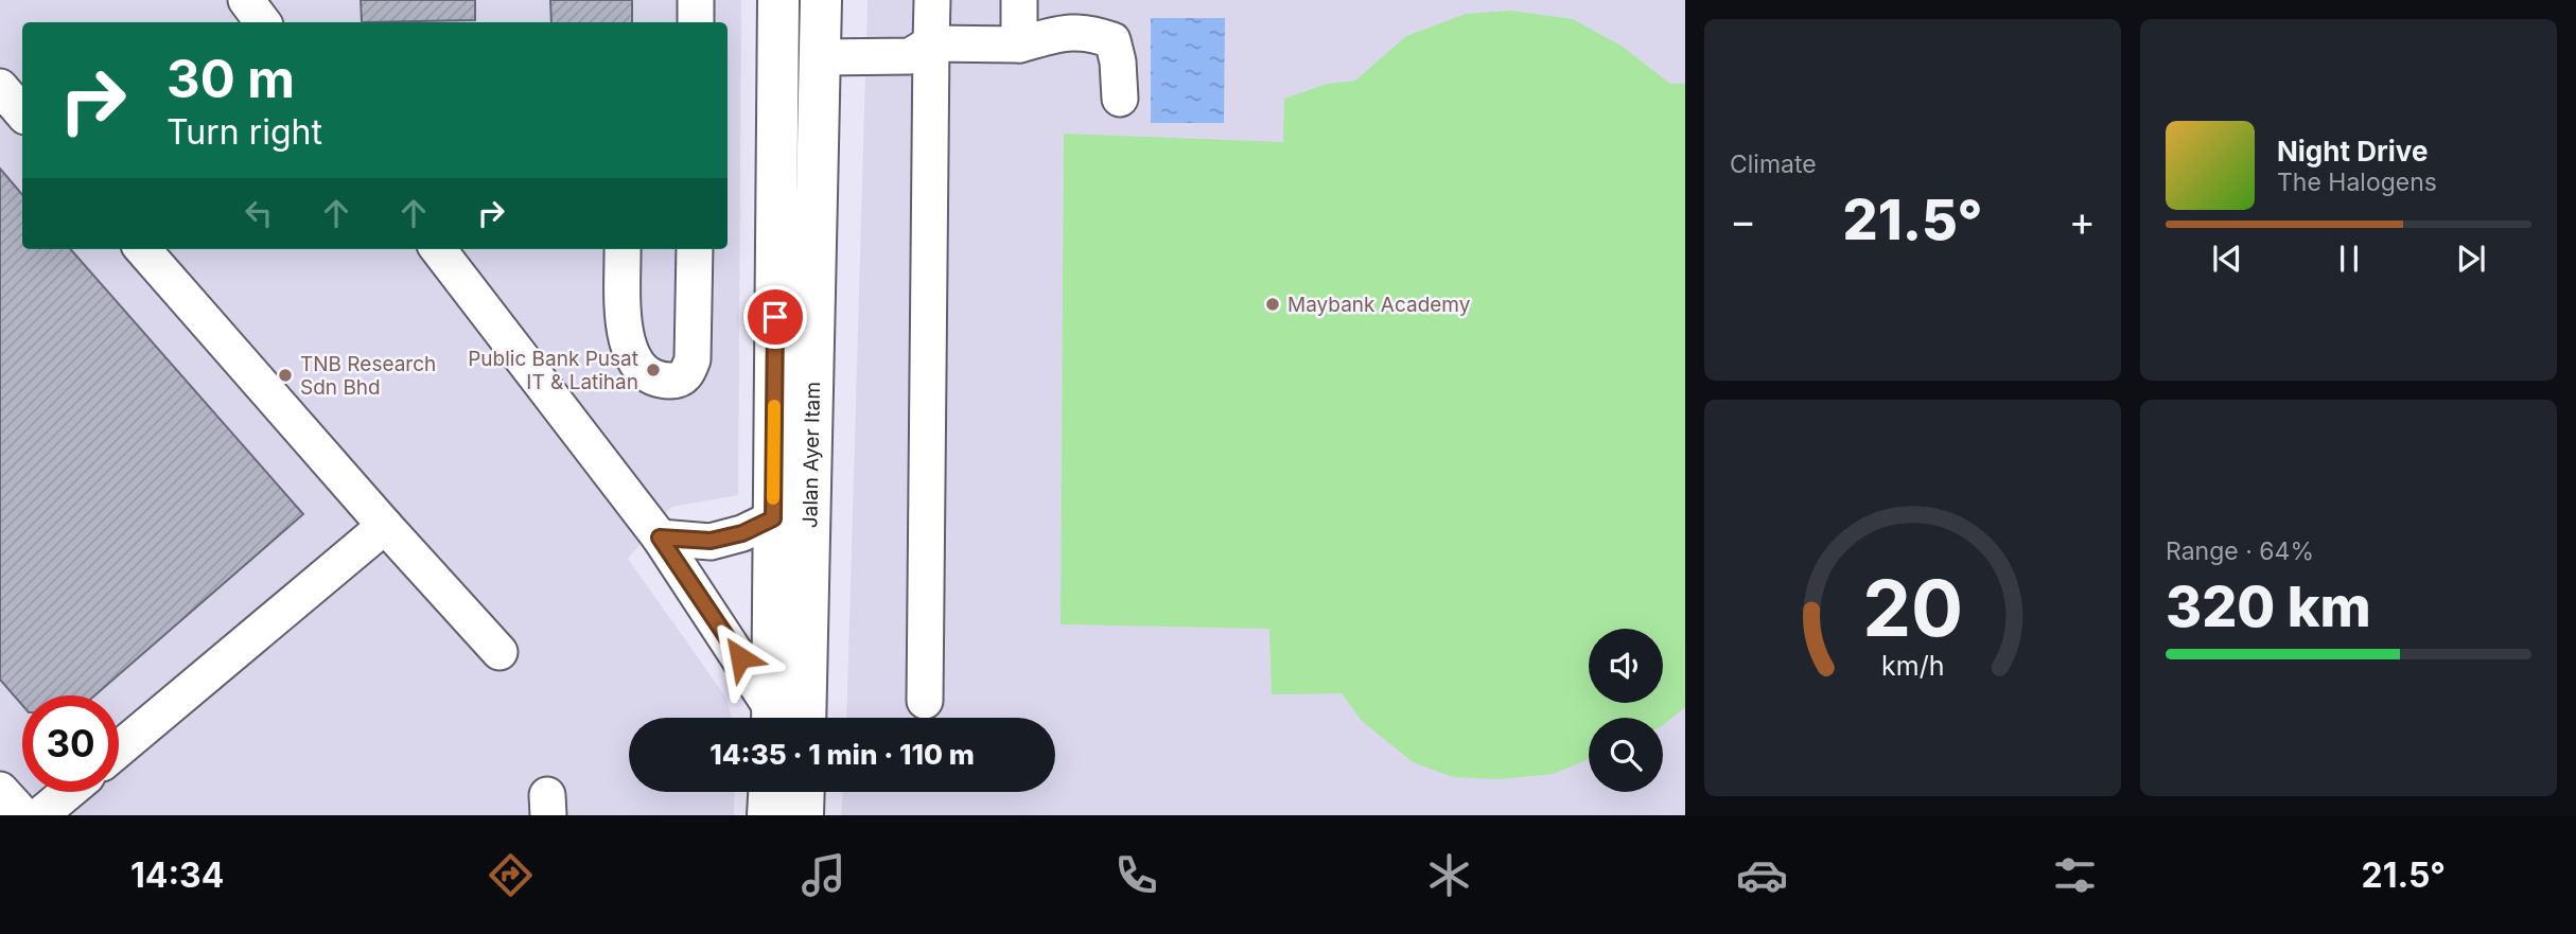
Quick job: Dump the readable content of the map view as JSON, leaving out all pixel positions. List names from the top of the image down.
{
  "streets": {
    "main road": ["Jalan Ayer Itam"]
  },
  "places": ["Maybank Academy", "Public Bank Pusat IT & Latihan", "TNB Research Sdn Bhd"],
  "page": {
    "tile": [
      "Climate",
      ["Range · 64%", "320 km"]
    ],
    "turn": ["30 m", "Turn right"],
    "song": ["Night Drive", "The Halogens"],
    "heat": ["−", "21.5°", "+"],
    "limit": "30",
    "trip": "14:35 · 1 min · 110 m",
    "tabs": ["14:34", "21.5°"],
    "gauge": ["20", "km/h"]
  }
}
